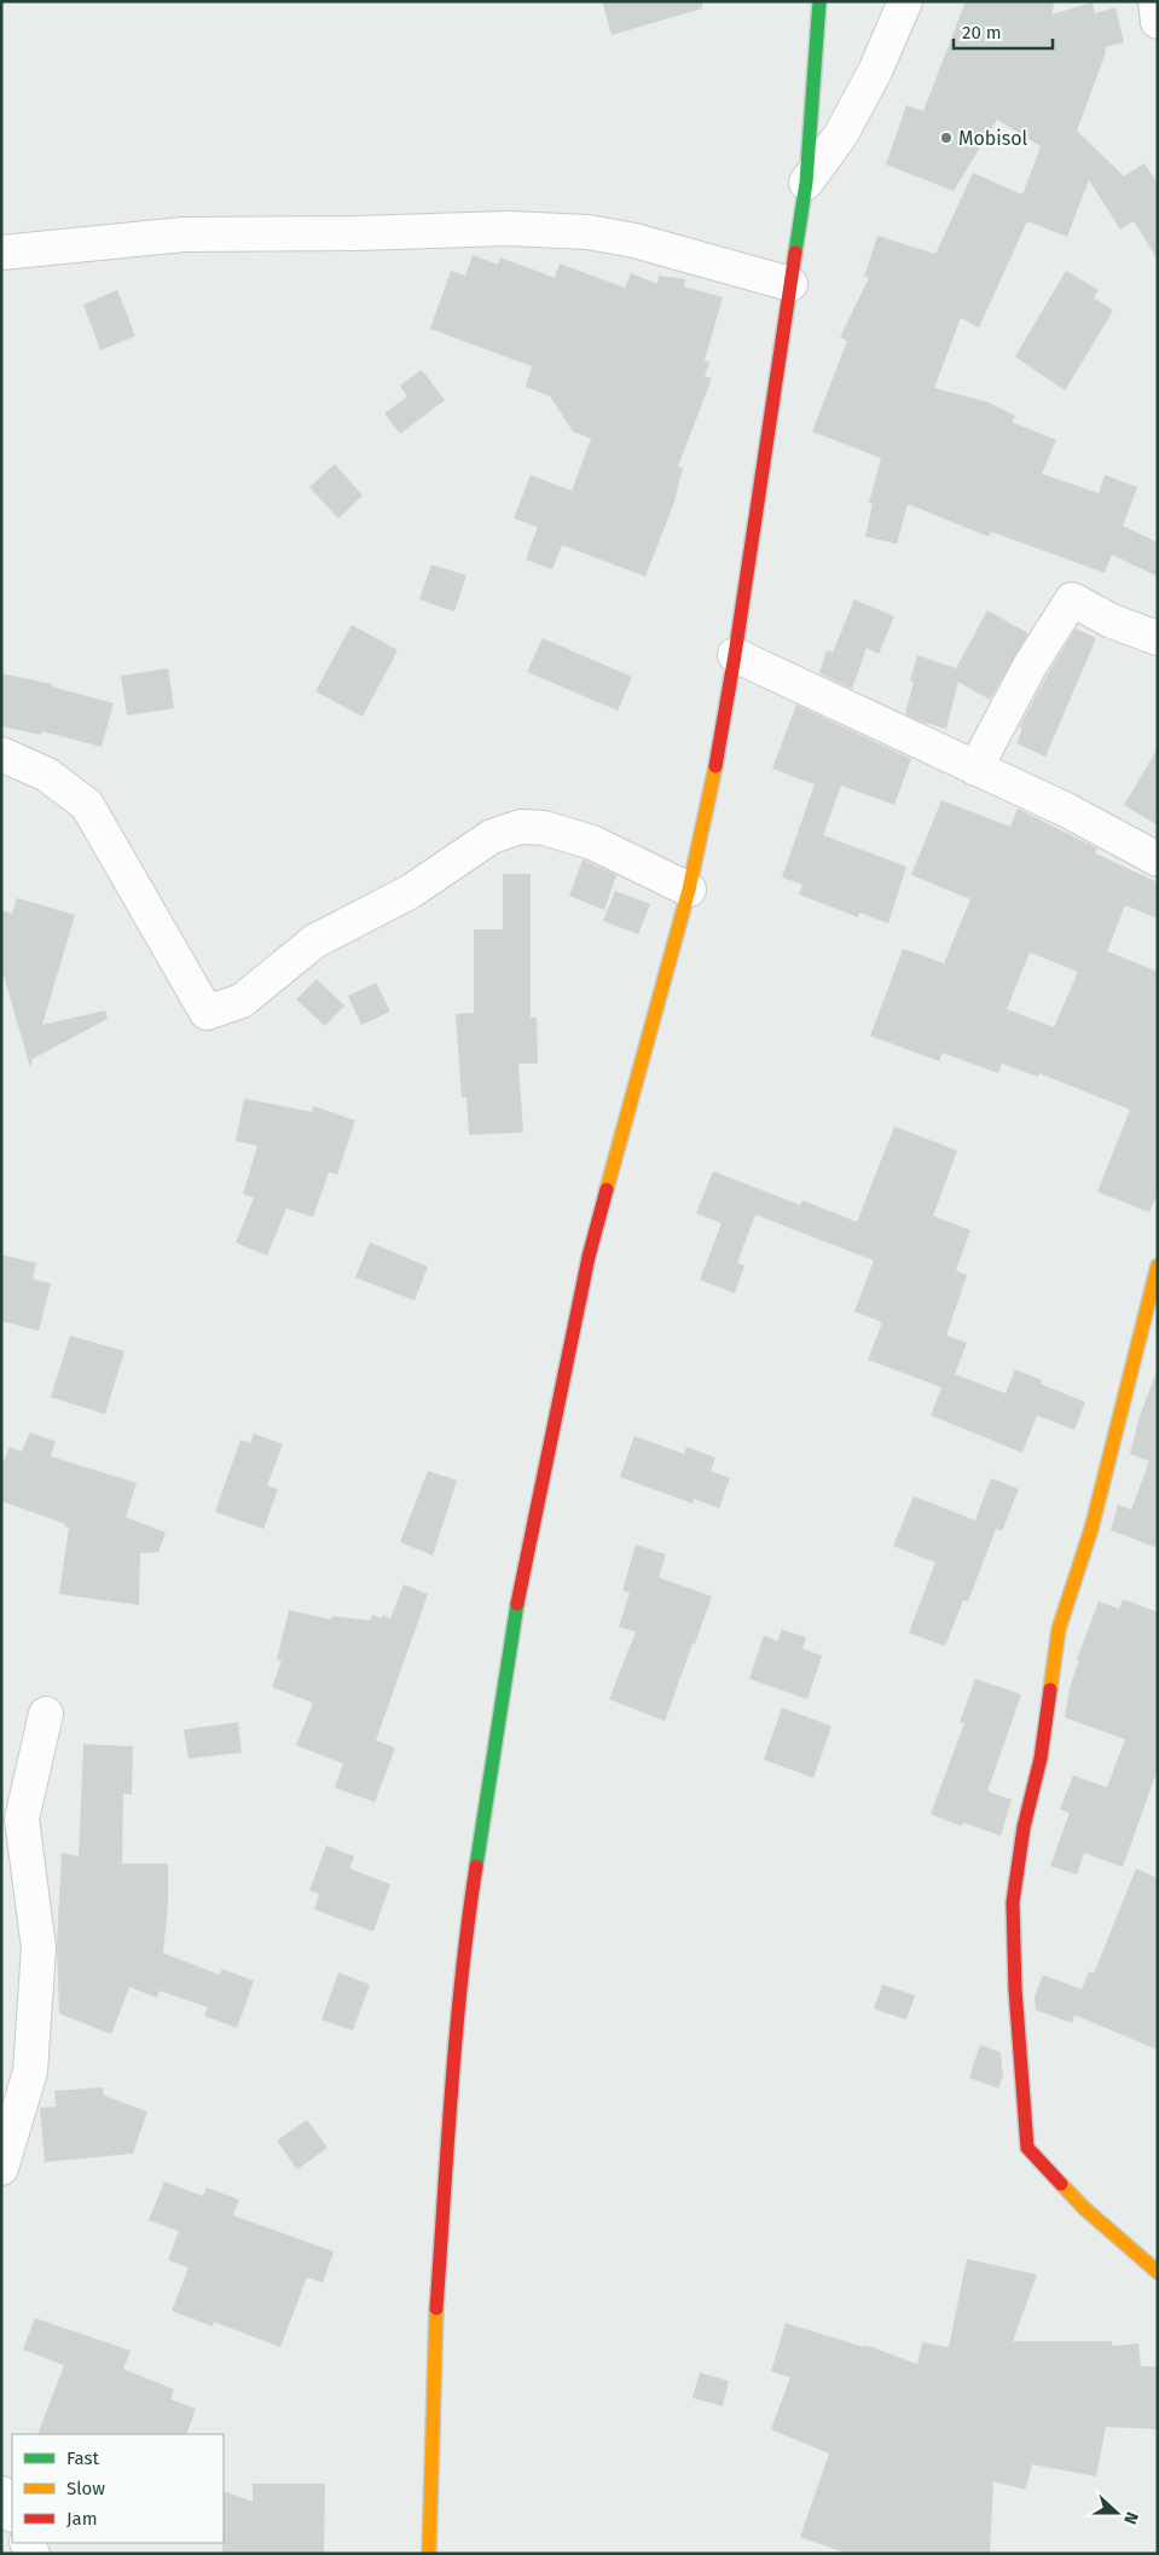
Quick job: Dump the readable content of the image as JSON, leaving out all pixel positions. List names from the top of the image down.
{
  "places": ["Mobisol"],
  "legend": ["Fast", "Slow", "Jam"],
  "scale_bar": "20 m",
  "north": "right"
}
